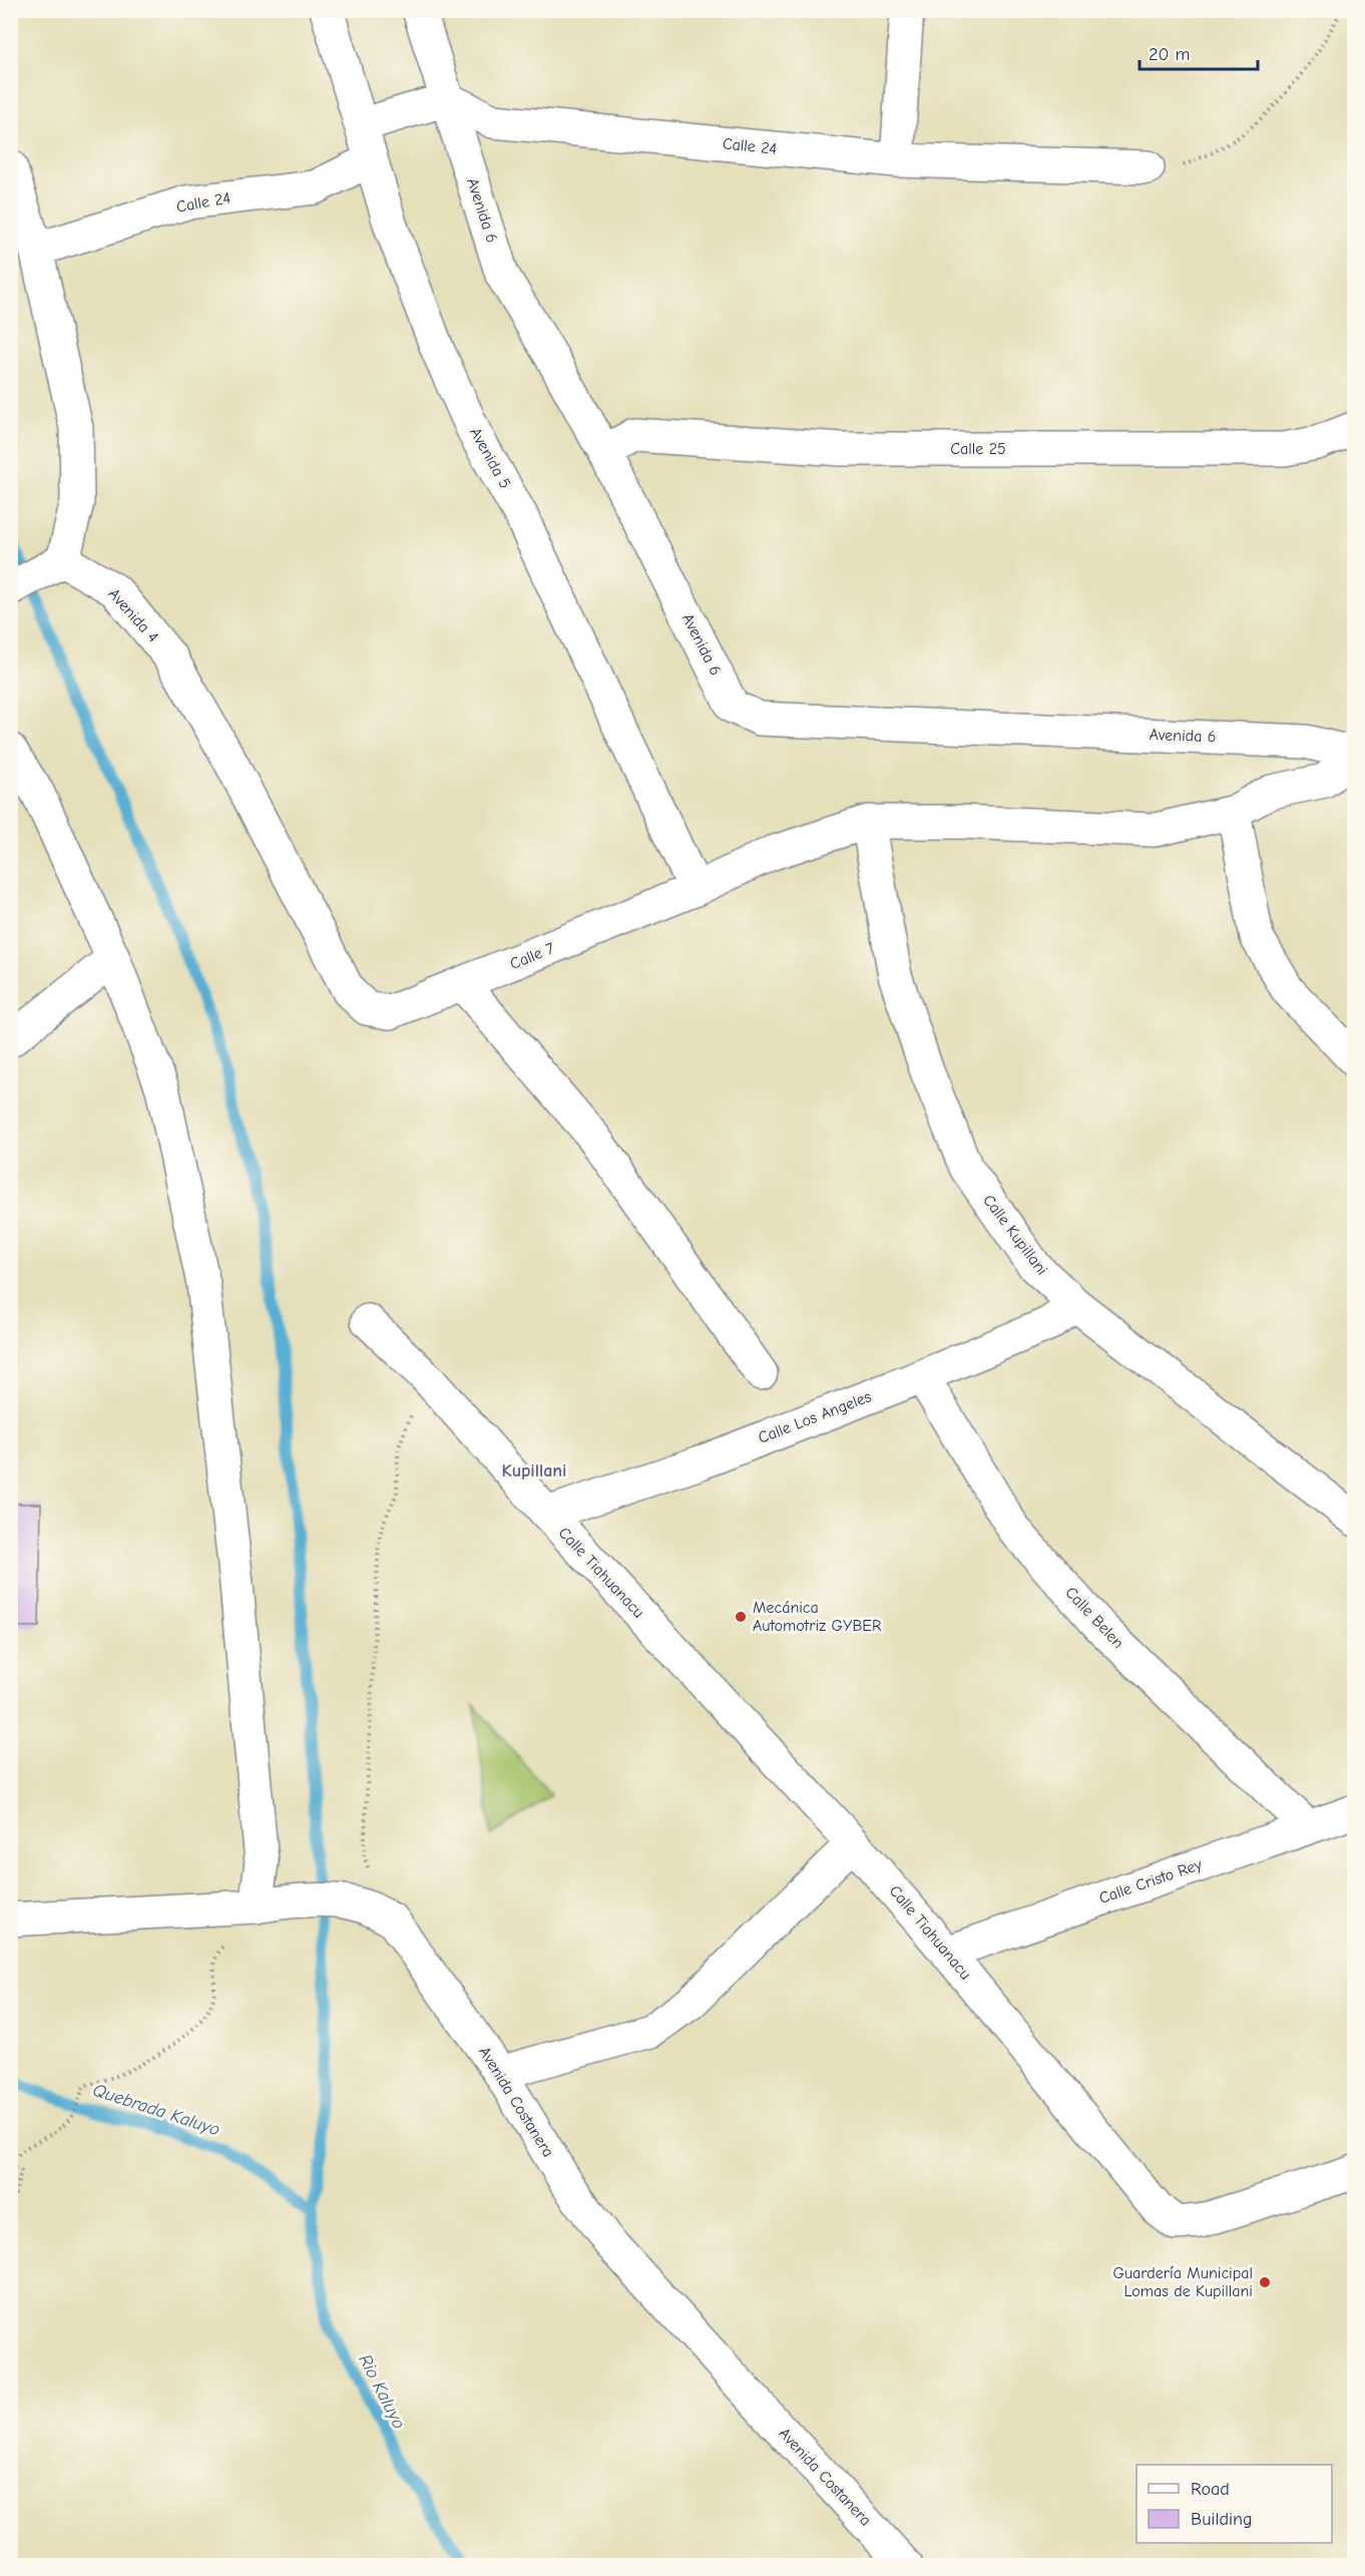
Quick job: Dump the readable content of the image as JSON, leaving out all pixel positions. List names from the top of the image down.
{
  "streets": {
    "street": [
      "Calle 24",
      "Avenida 6",
      "Calle 25",
      "Avenida 5",
      "Avenida 4",
      "Calle 7",
      "Calle Kupillani",
      "Calle Los Angeles",
      "Calle Tiahuanacu",
      "Calle Belen",
      "Calle Cristo Rey",
      "Avenida Costanera"
    ]
  },
  "crossings": [
    ["Calle 24", "Avenida 6"],
    ["Calle 24", "Avenida 5"],
    ["Avenida 6", "Calle 25"],
    ["Avenida 6", "Calle 7"],
    ["Avenida 5", "Calle 7"],
    ["Avenida 4", "Calle 7"],
    ["Calle 7", "Calle Kupillani"],
    ["Calle Kupillani", "Calle Los Angeles"],
    ["Calle Los Angeles", "Calle Tiahuanacu"],
    ["Calle Los Angeles", "Calle Belen"],
    ["Calle Tiahuanacu", "Calle Cristo Rey"],
    ["Calle Belen", "Calle Cristo Rey"]
  ],
  "districts": ["Kupillani"],
  "water": ["Quebrada Kaluyo", "Rio Kaluyo"],
  "places": ["Mecánica Automotriz GYBER", "Guardería Municipal Lomas de Kupillani"],
  "legend": ["Road", "Building"],
  "scale_bar": "20 m"
}
